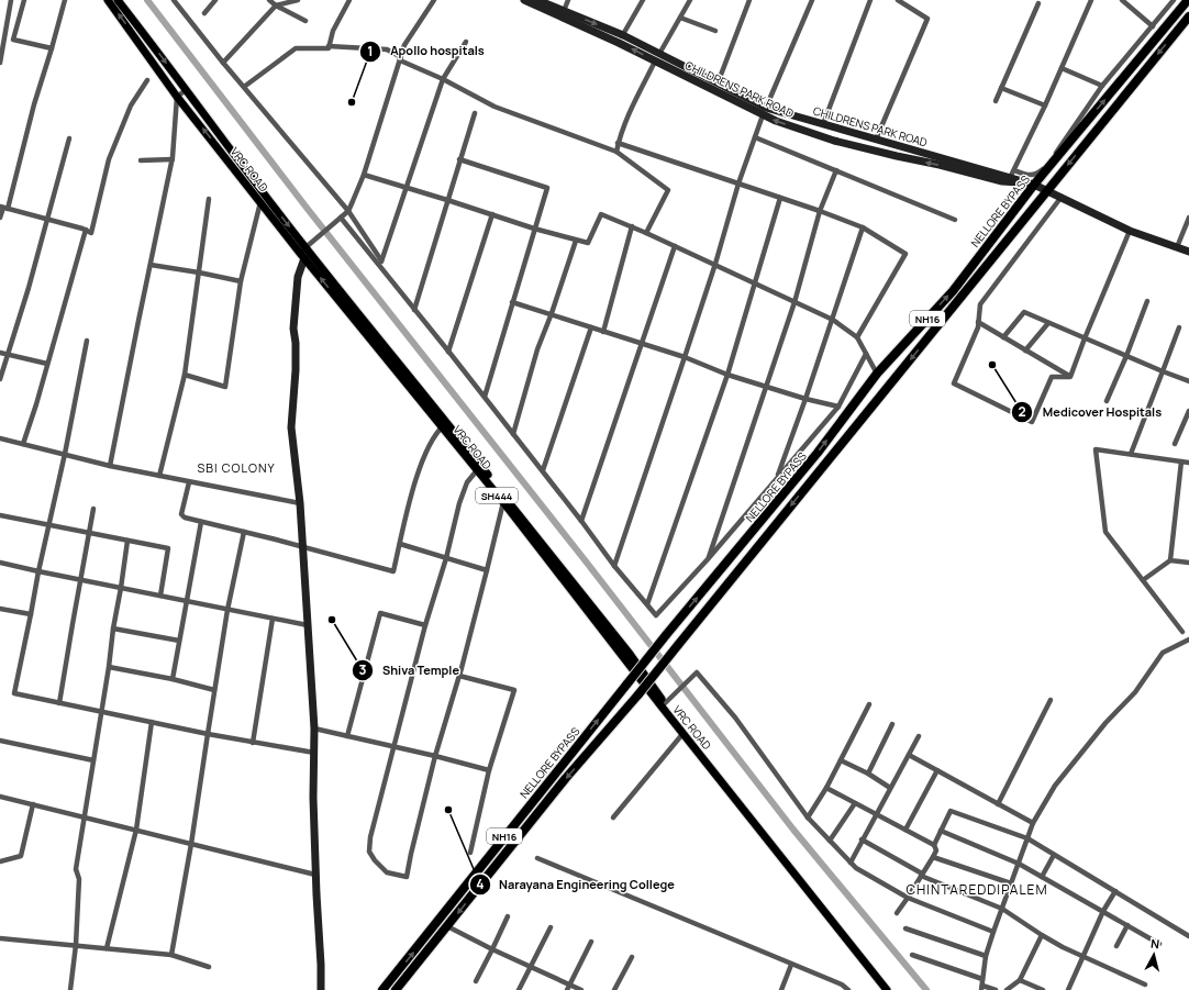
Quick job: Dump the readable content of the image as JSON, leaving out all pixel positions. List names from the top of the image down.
{
  "streets": {
    "highway": ["NELLORE BYPASS", "NH16"],
    "main road": ["VRC ROAD", "SH444"],
    "street": ["CHILDRENS PARK ROAD"]
  },
  "crossings": [
    ["CHILDRENS PARK ROAD", "NELLORE BYPASS"],
    ["VRC ROAD", "SH444"]
  ],
  "districts": ["SBI COLONY", "CHINTAREDDIPALEM"],
  "places": [
    "Apollo hospitals",
    "Medicover Hospitals",
    "Shiva Temple",
    "Narayana Engineering College"
  ],
  "north": "top"
}
